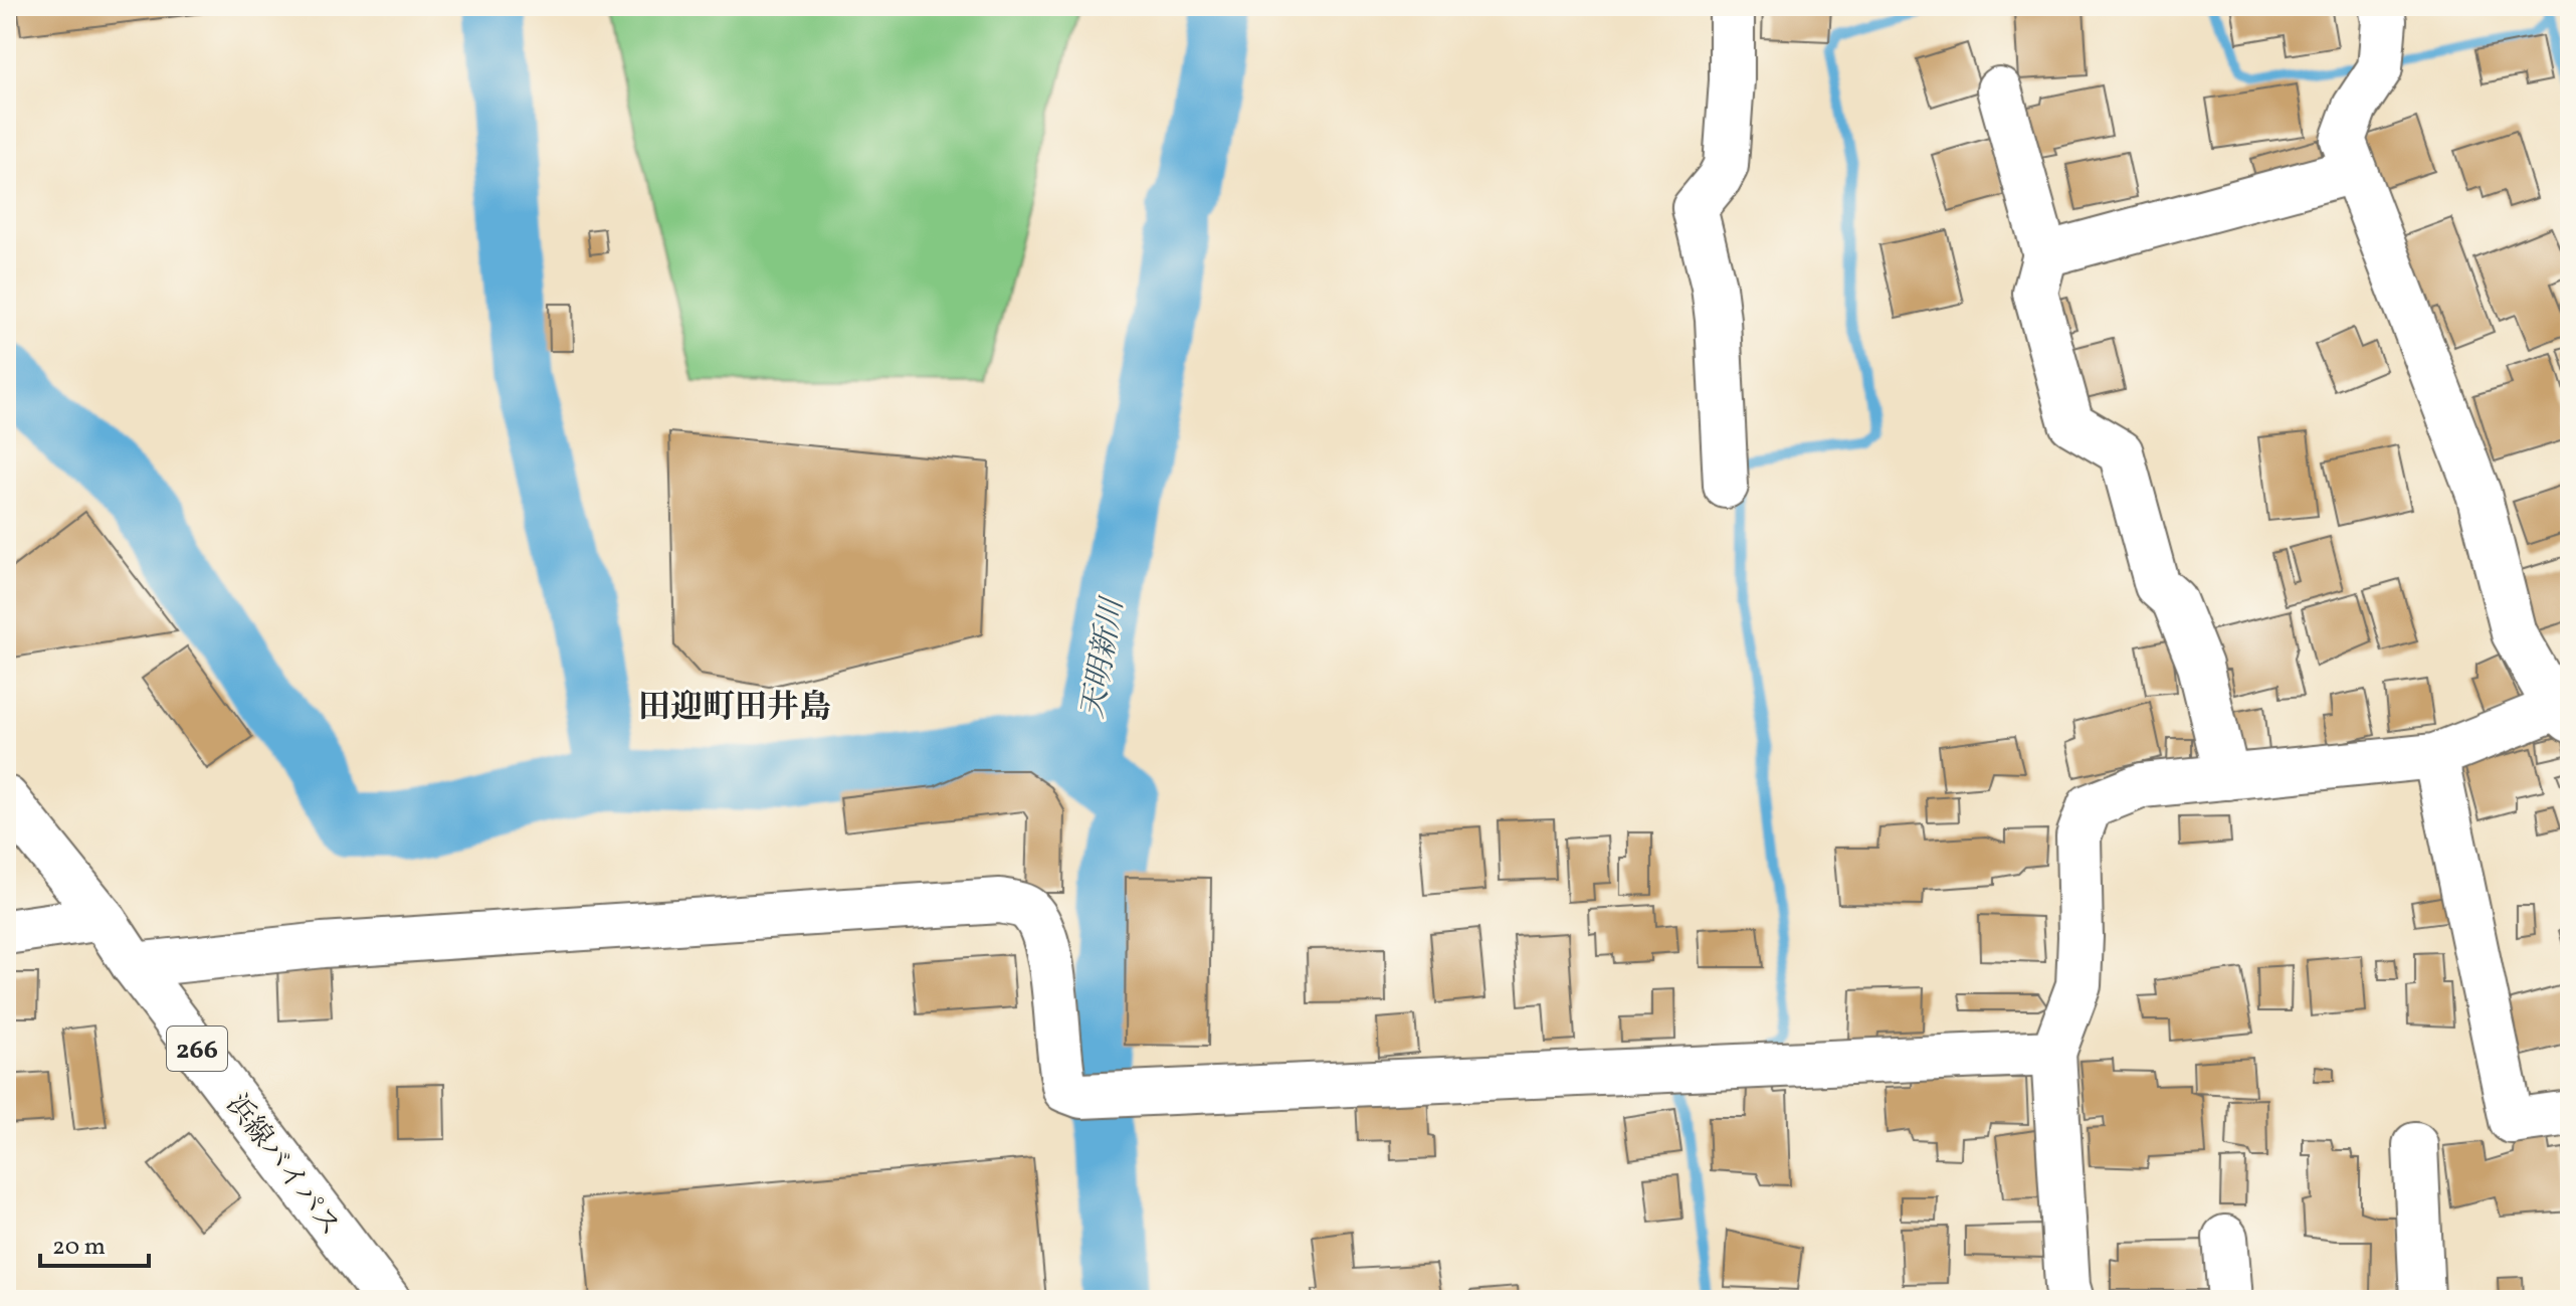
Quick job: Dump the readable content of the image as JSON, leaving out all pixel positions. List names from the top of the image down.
{
  "streets": {
    "main road": ["266", "浜線バイパス"]
  },
  "districts": ["田迎町田井島"],
  "water": ["天明新川"],
  "scale_bar": "20 m"
}
